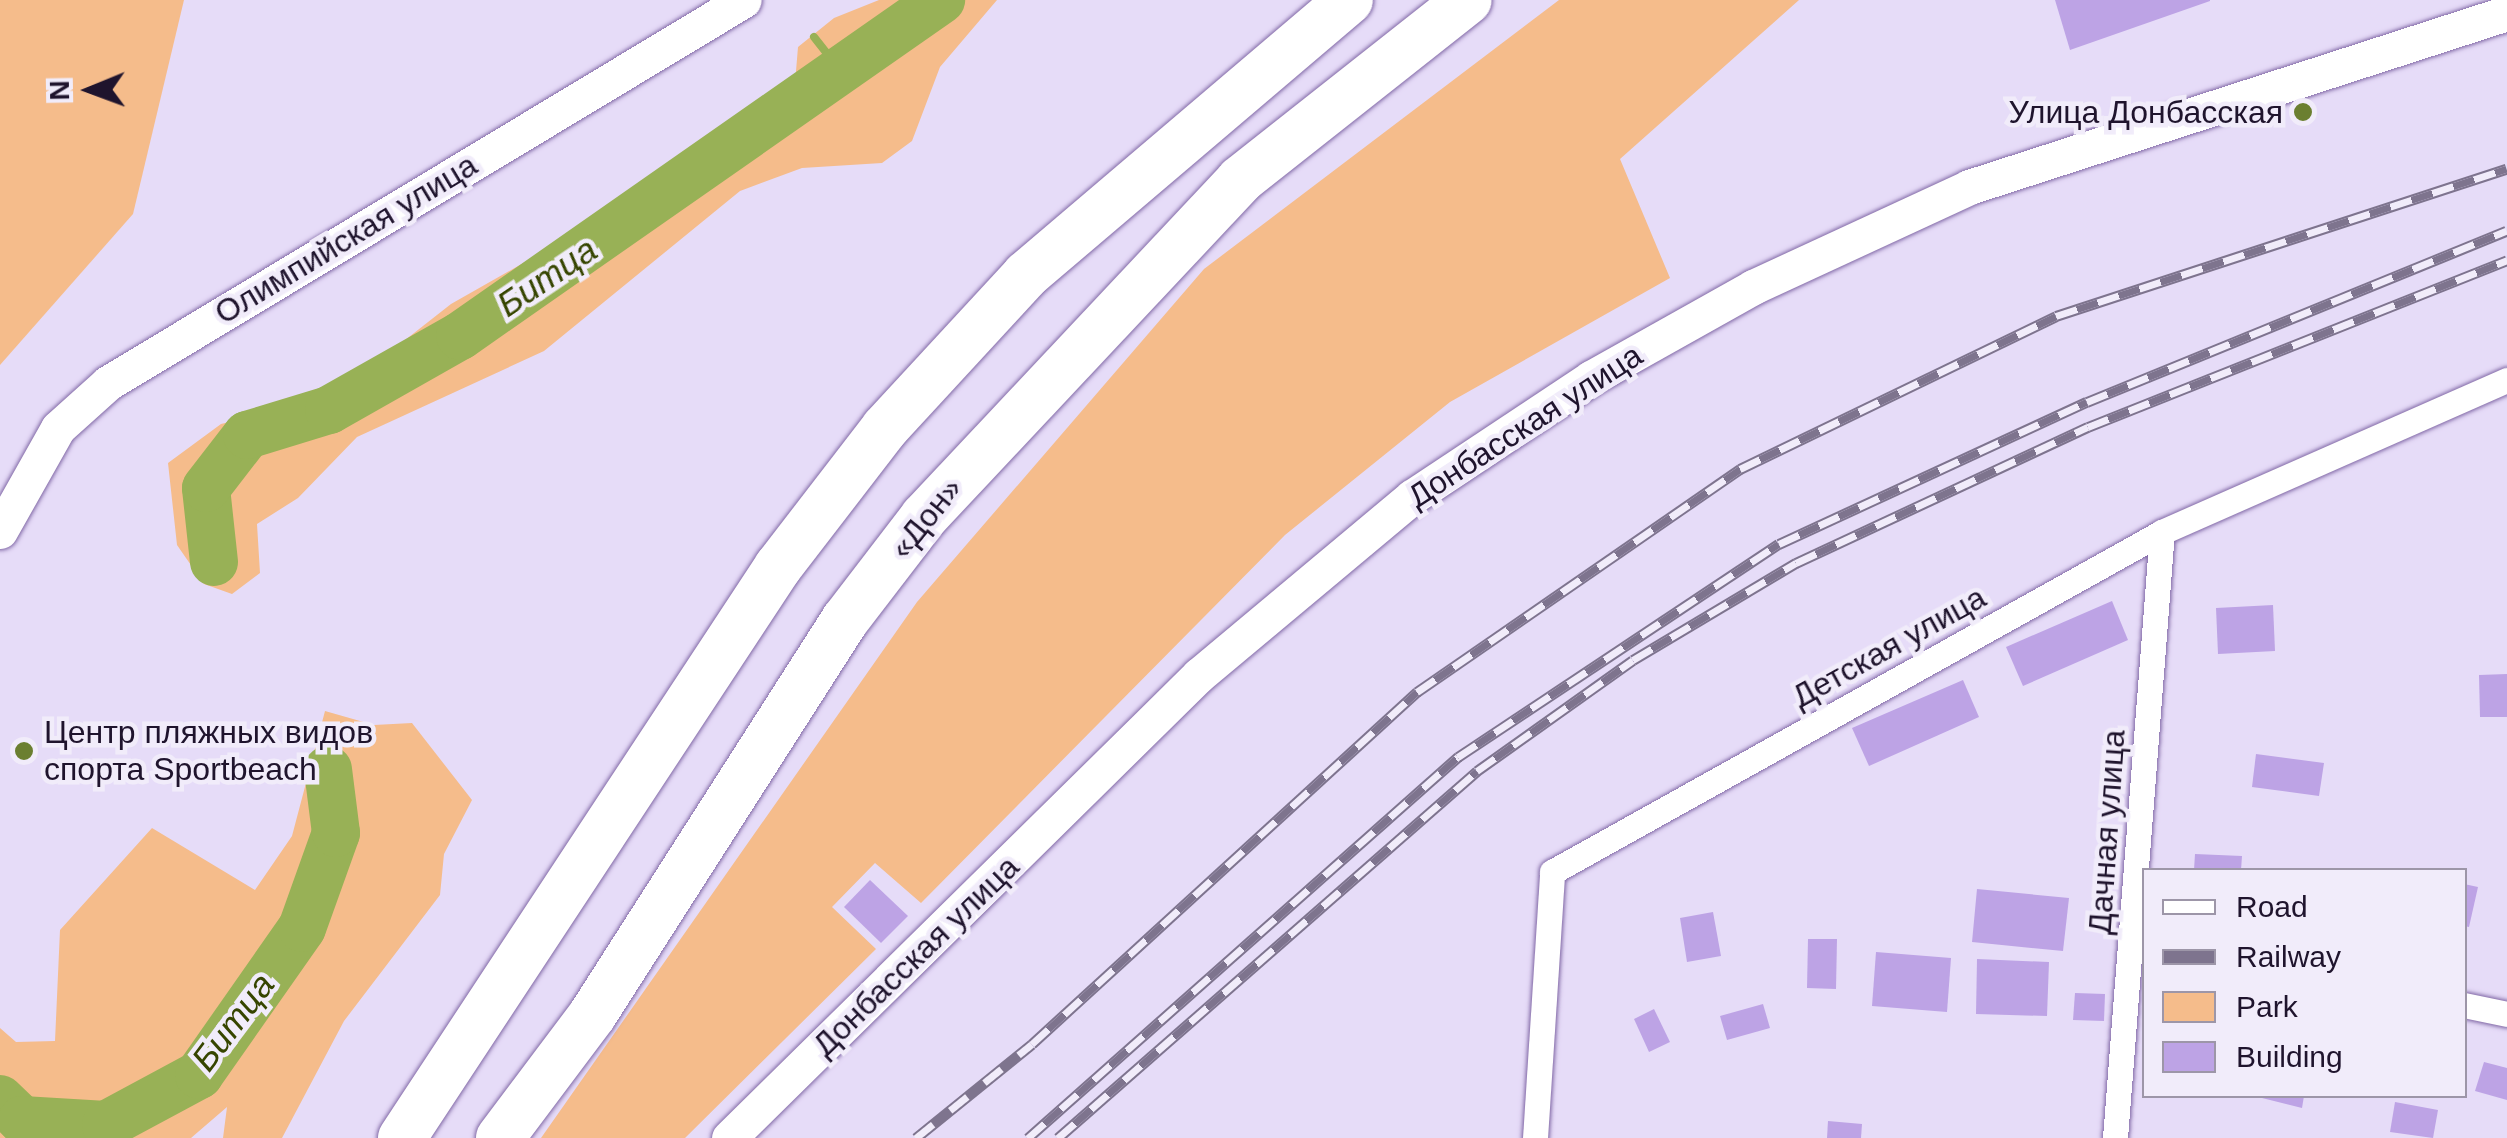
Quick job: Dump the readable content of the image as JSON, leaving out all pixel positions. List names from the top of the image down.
{
  "streets": {
    "highway": ["«Дон»"],
    "street": [
      "Олимпийская улица",
      "Донбасская улица",
      "Детская улица",
      "Дачная улица"
    ]
  },
  "crossings": [
    ["Детская улица", "Дачная улица"]
  ],
  "water": ["Битца"],
  "places": ["Улица Донбасская", "Центр пляжных видов спорта Sportbeach"],
  "legend": [
    "Road",
    "Railway",
    "Park",
    "Building"
  ],
  "north": "left"
}
